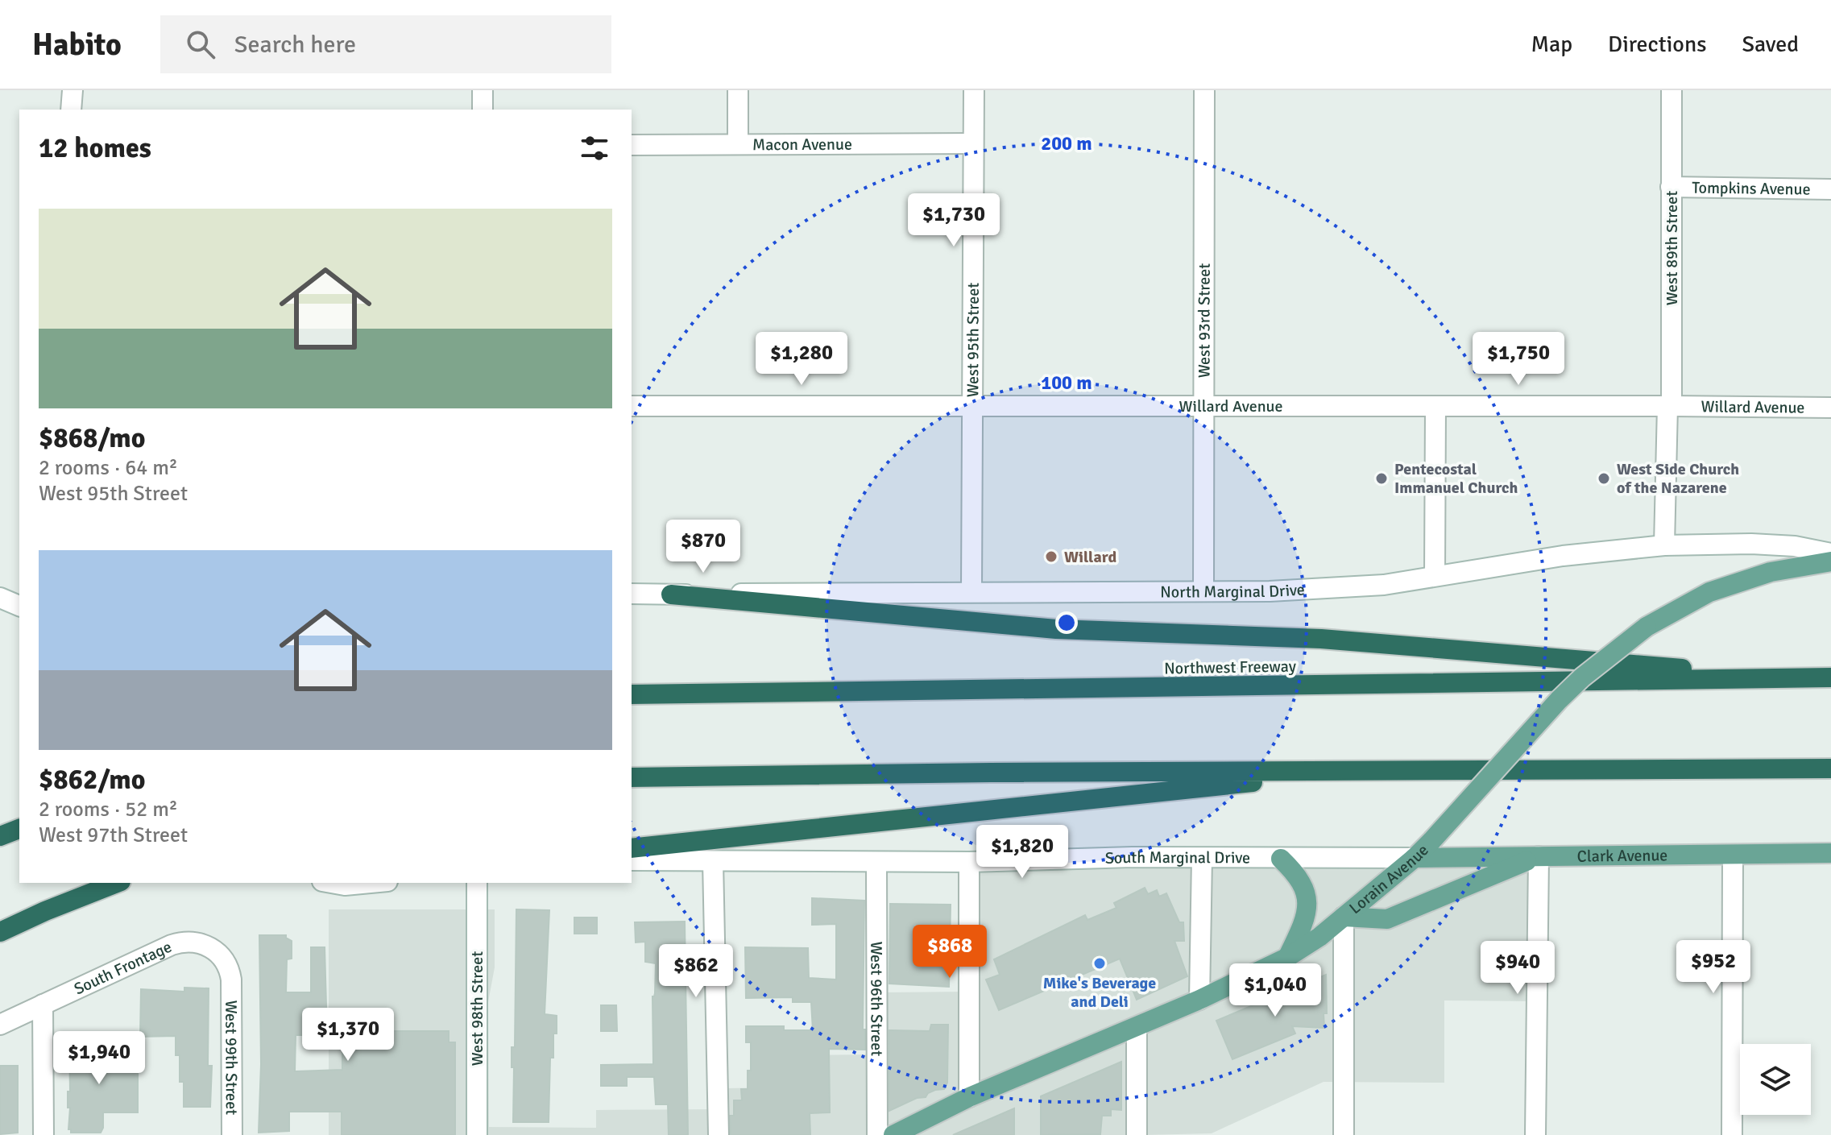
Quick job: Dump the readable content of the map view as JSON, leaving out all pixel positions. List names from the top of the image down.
{
  "streets": {
    "highway": ["Northwest Freeway"],
    "main road": ["Clark Avenue", "Lorain Avenue"],
    "street": [
      "Macon Avenue",
      "Tompkins Avenue",
      "West 89th Street",
      "West 93rd Street",
      "West 95th Street",
      "Willard Avenue",
      "North Marginal Drive",
      "South Marginal Drive",
      "South Frontage",
      "West 96th Street",
      "West 98th Street",
      "West 99th Street"
    ]
  },
  "crossings": [
    ["Macon Avenue", "West 95th Street"],
    ["Tompkins Avenue", "West 89th Street"],
    ["West 89th Street", "Willard Avenue"],
    ["West 89th Street", "North Marginal Drive"],
    ["West 93rd Street", "Willard Avenue"],
    ["West 93rd Street", "North Marginal Drive"],
    ["West 95th Street", "Willard Avenue"],
    ["West 95th Street", "North Marginal Drive"],
    ["Clark Avenue", "South Marginal Drive"],
    ["Clark Avenue", "Lorain Avenue"],
    ["South Marginal Drive", "Lorain Avenue"],
    ["South Marginal Drive", "West 96th Street"],
    ["South Frontage", "West 99th Street"]
  ],
  "places": [
    "Pentecostal Immanuel Church",
    "West Side Church of the Nazarene",
    "Willard",
    "Mike's Beverage and Deli"
  ],
  "page": {
    "header": "Habito",
    "search": "Search here",
    "nav": ["Map", "Directions", "Saved"],
    "heading": "12 homes",
    "list": [
      {
        "name": "$868/mo",
        "note": "2 rooms · 64 m² · West 95th Street"
      },
      {
        "name": "$862/mo",
        "note": "2 rooms · 52 m² · West 97th Street"
      }
    ],
    "price": [
      "$1,730",
      "$1,280",
      "$1,750",
      "$870",
      "$1,820",
      "$868",
      "$952",
      "$940",
      "$862",
      "$1,040",
      "$1,370",
      "$1,940"
    ]
  },
  "rings": ["200 m", "100 m"]
}
